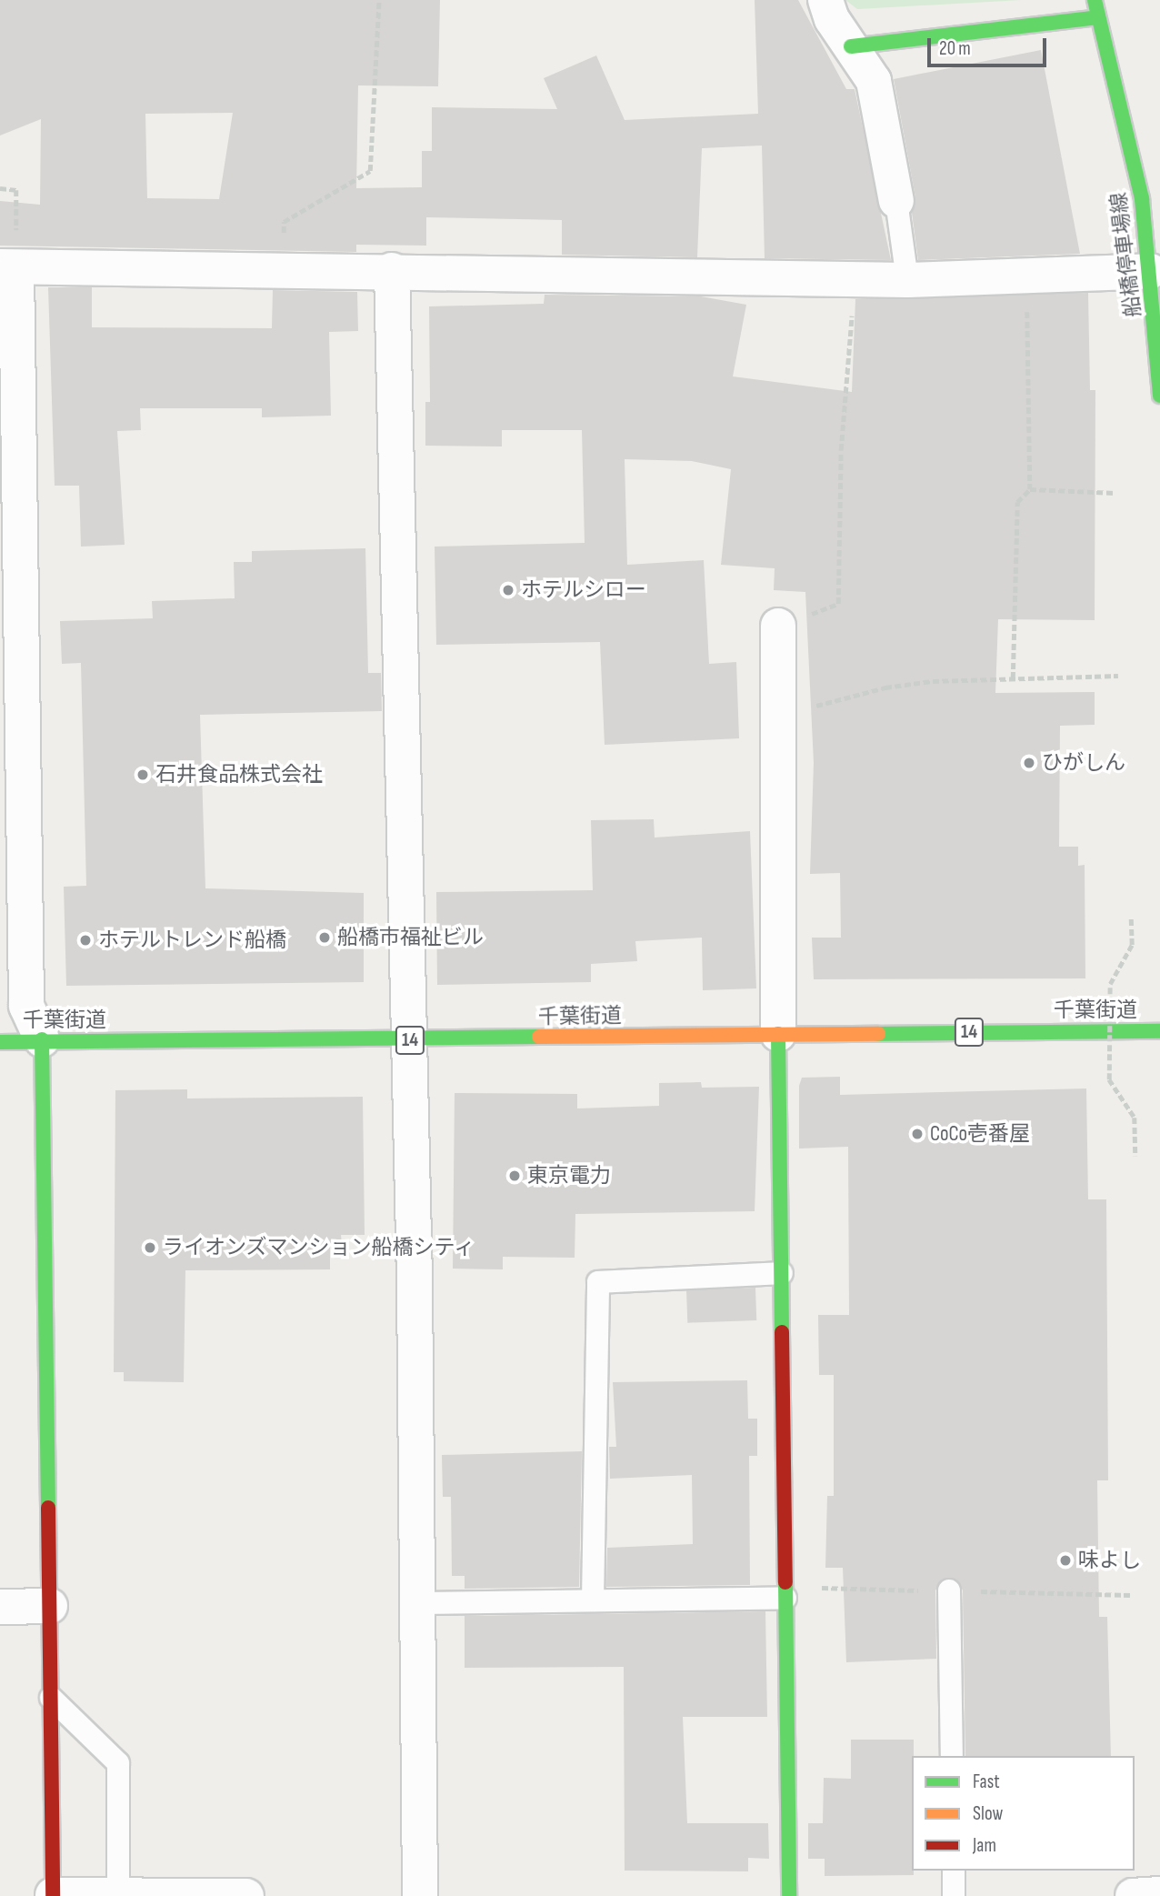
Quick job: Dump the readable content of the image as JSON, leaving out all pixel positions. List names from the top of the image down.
{
  "streets": {
    "main road": ["船橋停車場線", "千葉街道", "14"]
  },
  "places": [
    "ホテルシロー",
    "ひがしん",
    "石井食品株式会社",
    "船橋市福祉ビル",
    "ホテルトレンド船橋",
    "CoCo壱番屋",
    "東京電力",
    "ライオンズマンション船橋シティ",
    "味よし"
  ],
  "legend": ["Fast", "Slow", "Jam"],
  "scale_bar": "20 m"
}
